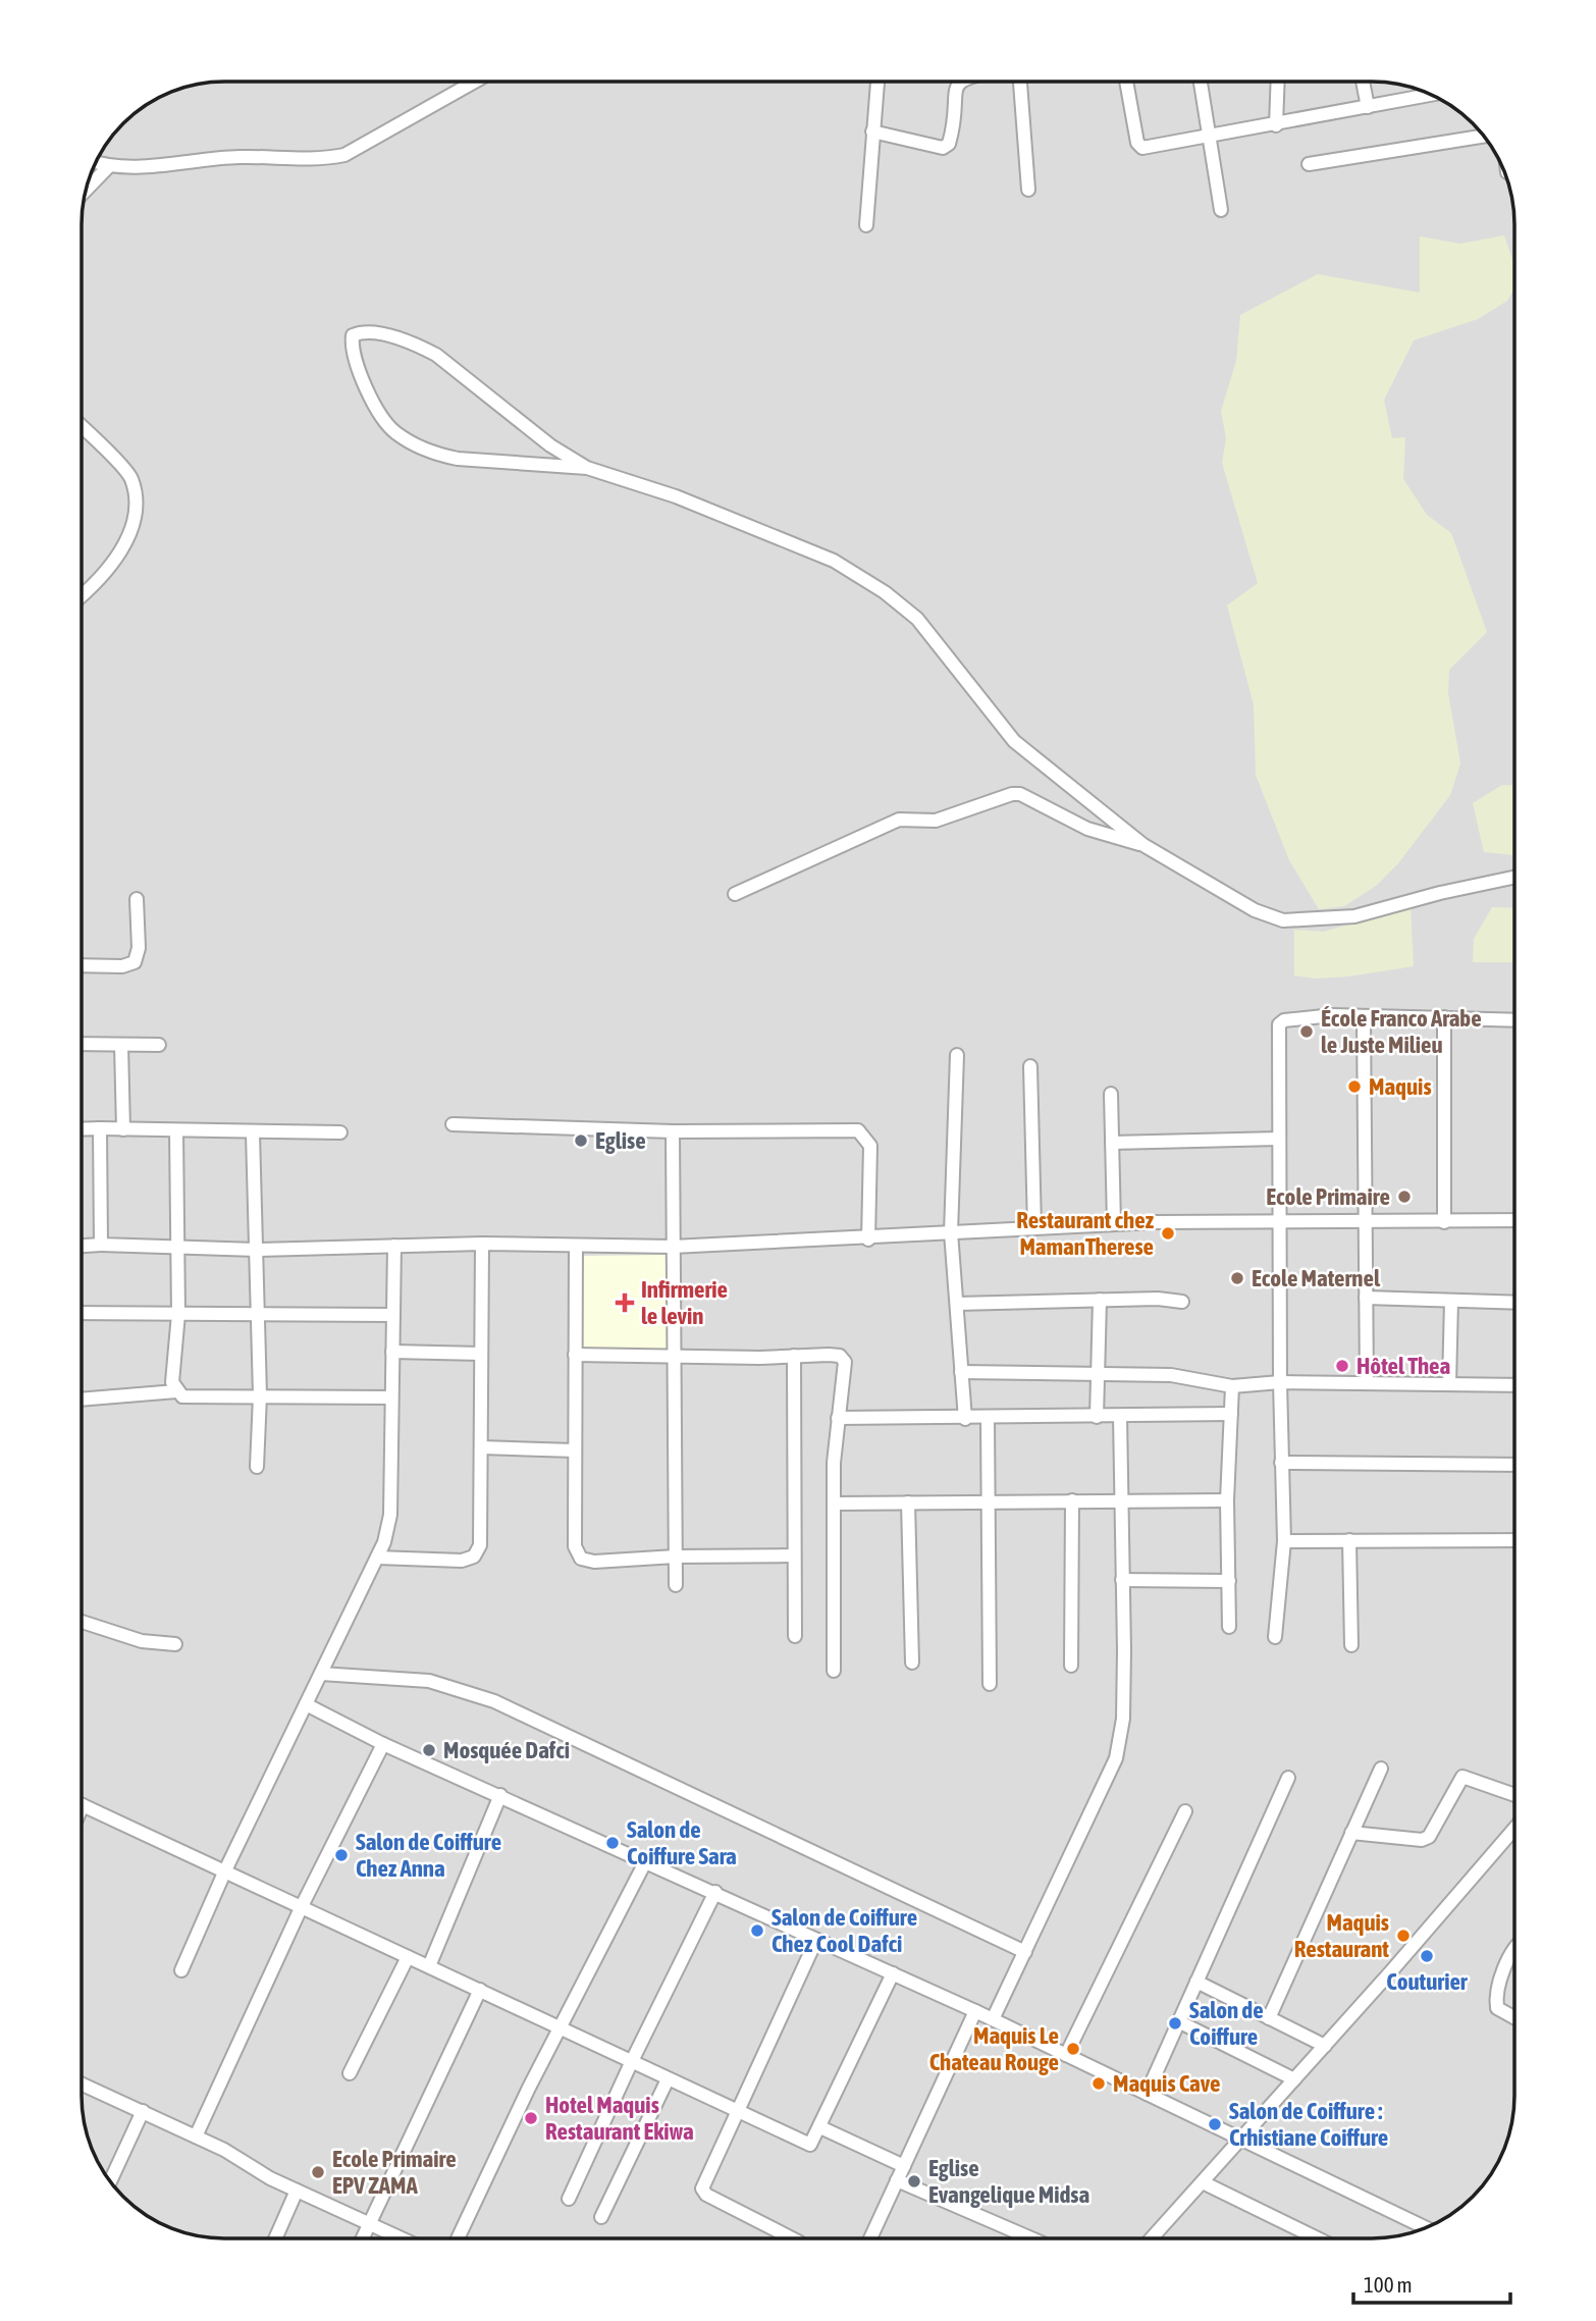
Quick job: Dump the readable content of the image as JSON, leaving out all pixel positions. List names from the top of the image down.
{
  "places": {
    "other": [
      "École Franco Arabe le Juste Milieu",
      "Maquis",
      "Eglise",
      "Ecole Primaire",
      "Restaurant chez MamanTherese",
      "Ecole Maternel",
      "Hôtel Thea",
      "Mosquée Dafci",
      "Salon de Coiffure Sara",
      "Salon de Coiffure Chez Anna",
      "Salon de Coiffure Chez Cool Dafci",
      "Maquis Restaurant",
      "Couturier",
      "Salon de Coiffure",
      "Maquis Le Chateau Rouge",
      "Maquis Cave",
      "Hotel Maquis Restaurant Ekiwa",
      "Salon de Coiffure : Crhistiane Coiffure",
      "Ecole Primaire EPV ZAMA",
      "Eglise Evangelique Midsa"
    ],
    "health": ["Infirmerie le levin"]
  },
  "scale_bar": "100 m"
}
